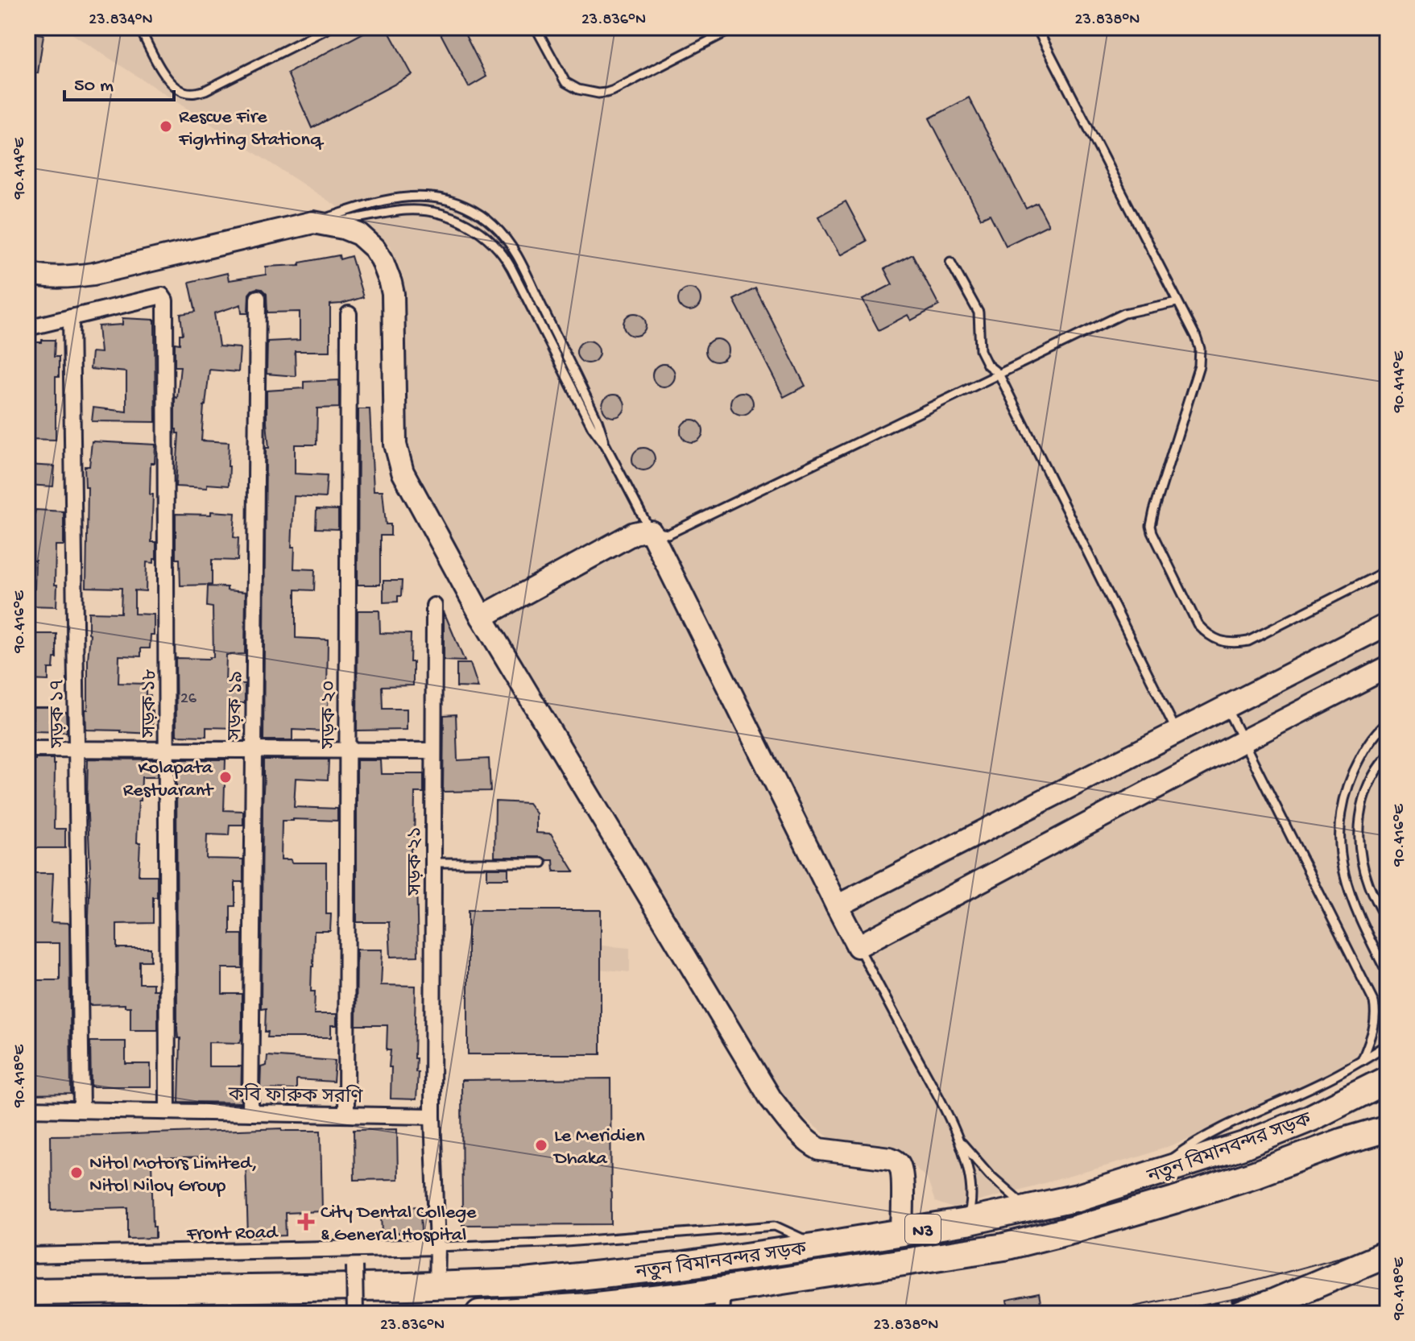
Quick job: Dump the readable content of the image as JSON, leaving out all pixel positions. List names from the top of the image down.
{
  "streets": {
    "highway": ["নতুন বিমানবন্দর সড়ক", "N3"],
    "street": [
      "সড়ক ১৮",
      "সড়ক ১৯",
      "সড়ক ১৭",
      "সড়ক ২০",
      "সড়ক ২১",
      "কবি ফারুক সরণি",
      "Front Road"
    ]
  },
  "crossings": [
    ["সড়ক ১৮", "সড়ক ১৭"],
    ["সড়ক ১৮", "কবি ফারুক সরণি"],
    ["সড়ক ১৯", "কবি ফারুক সরণি"],
    ["সড়ক ১৭", "কবি ফারুক সরণি"],
    ["সড়ক ২০", "কবি ফারুক সরণি"],
    ["সড়ক ২১", "কবি ফারুক সরণি"]
  ],
  "places": {
    "other": [
      "Rescue Fire Fighting Stationq",
      "Kolapata Restuarant",
      "Le Meridien Dhaka",
      "Nitol Motors Limited, Nitol Niloy Group"
    ],
    "health": ["City Dental College & General Hospital"]
  },
  "house_numbers": ["26"],
  "scale_bar": "50 m",
  "coordinates": [
    "23.834°N",
    "23.836°N",
    "23.838°N",
    "90.414°E",
    "90.416°E",
    "90.418°E"
  ]
}
